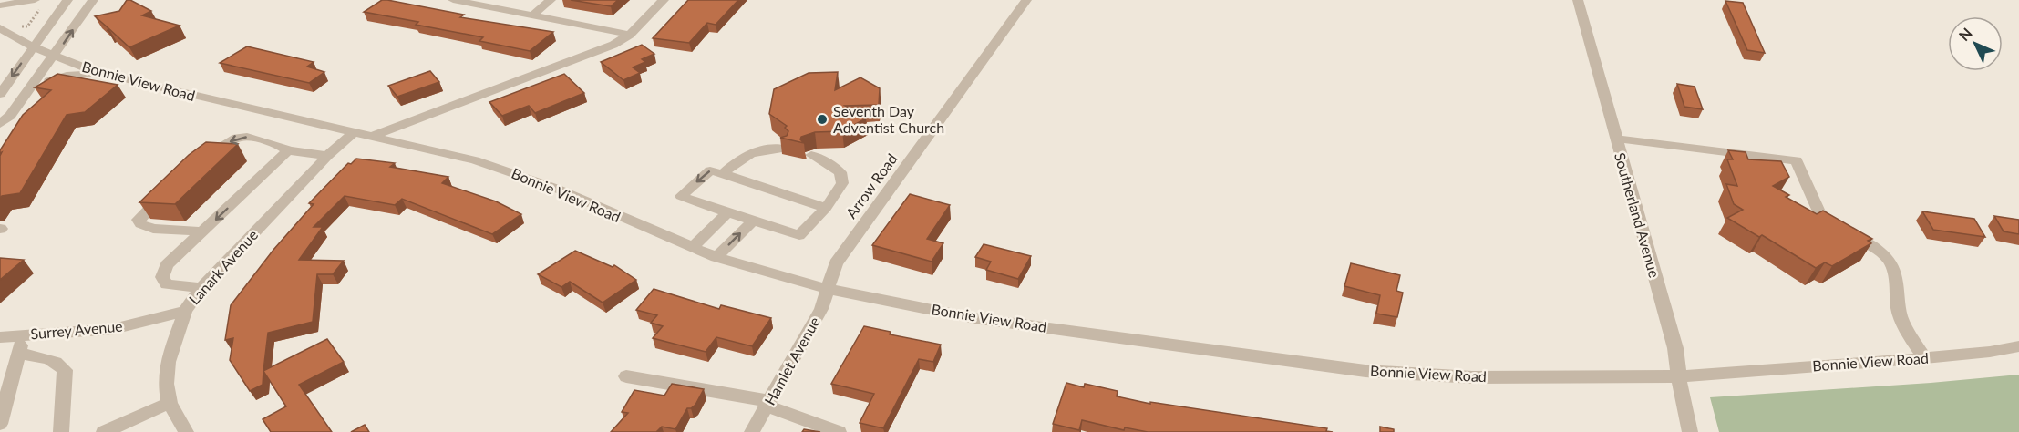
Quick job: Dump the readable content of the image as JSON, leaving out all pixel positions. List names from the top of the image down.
{
  "streets": {
    "street": [
      "Bonnie View Road",
      "Arrow Road",
      "Southerland Avenue",
      "Lanark Avenue",
      "Surrey Avenue",
      "Hamlet Avenue"
    ]
  },
  "crossings": [
    ["Bonnie View Road", "Arrow Road"],
    ["Bonnie View Road", "Southerland Avenue"],
    ["Bonnie View Road", "Lanark Avenue"],
    ["Bonnie View Road", "Hamlet Avenue"],
    ["Arrow Road", "Hamlet Avenue"],
    ["Lanark Avenue", "Surrey Avenue"]
  ],
  "places": ["Seventh Day Adventist Church"],
  "north": "top left"
}
